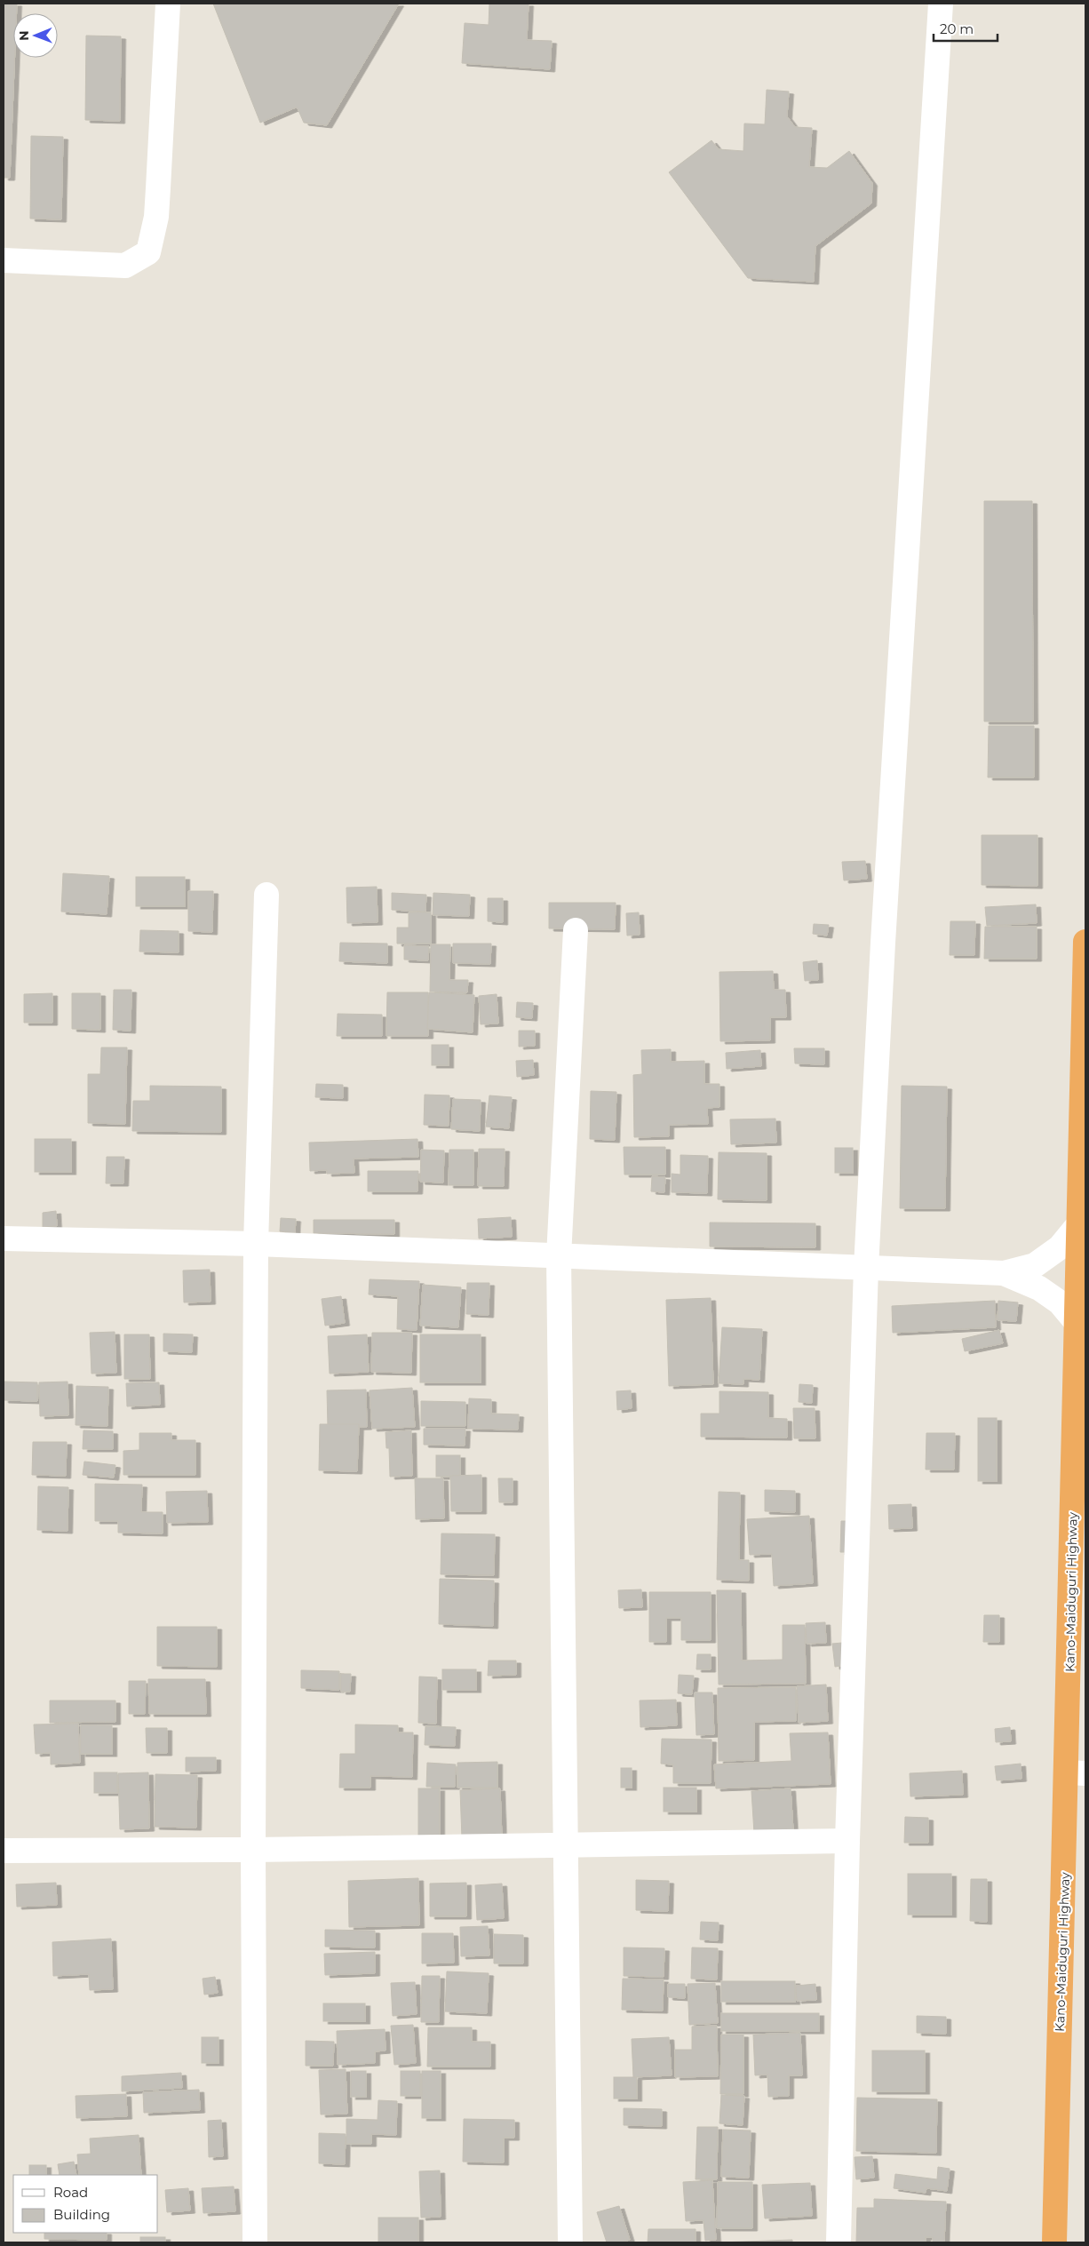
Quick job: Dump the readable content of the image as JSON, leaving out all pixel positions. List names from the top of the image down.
{
  "streets": {
    "highway": ["Kano-Maiduguri Highway"]
  },
  "legend": ["Road", "Building"],
  "scale_bar": "20 m",
  "north": "left"
}
